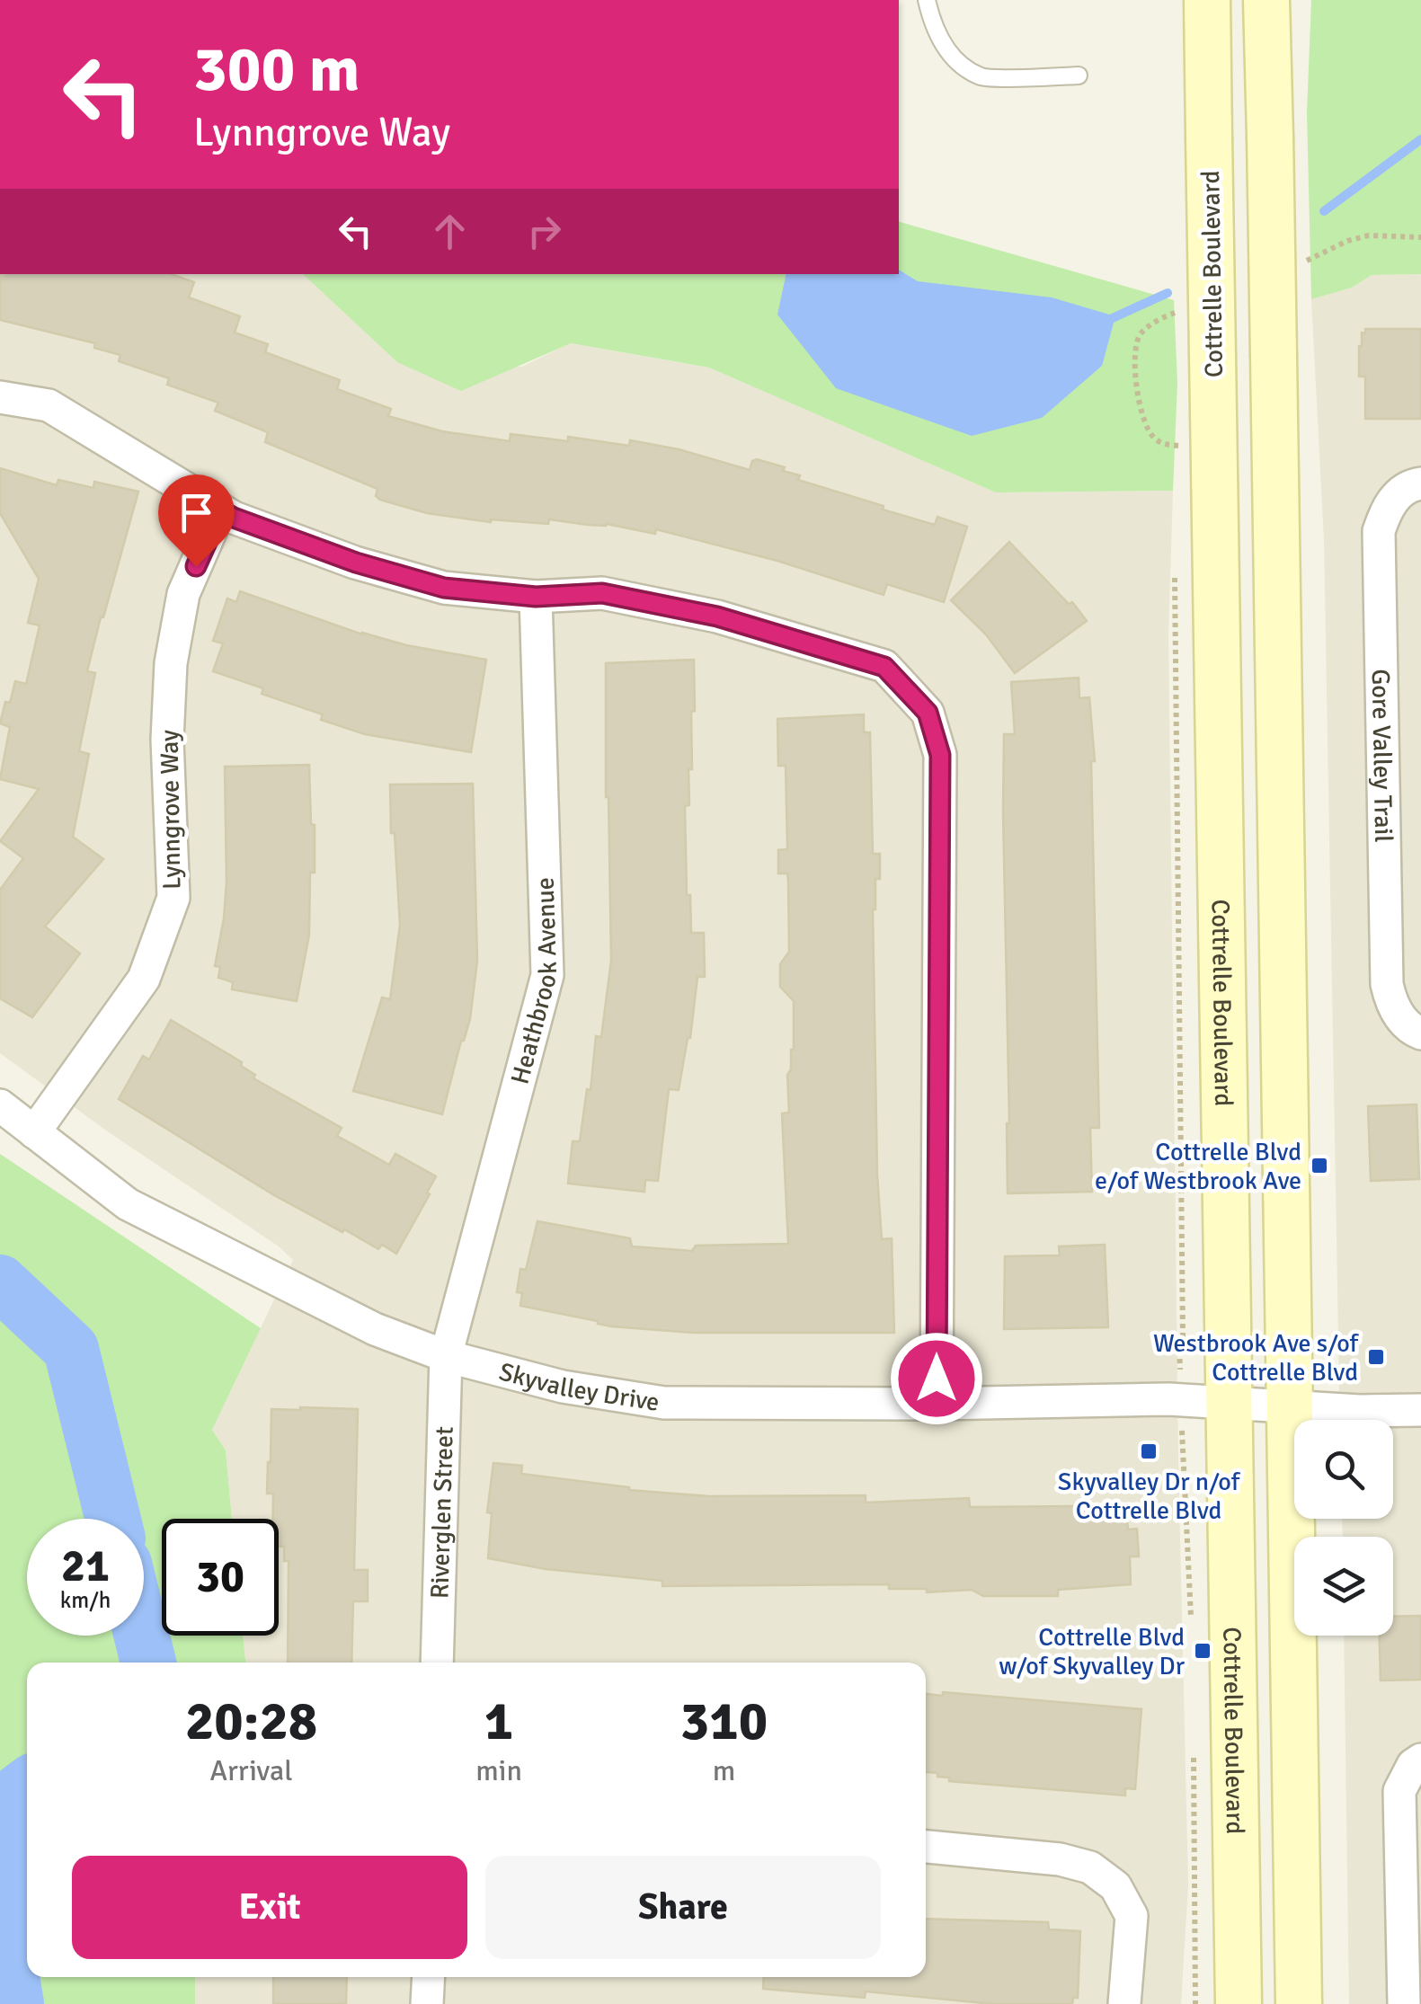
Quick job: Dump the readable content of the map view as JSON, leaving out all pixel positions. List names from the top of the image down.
{
  "streets": {
    "main road": ["Cottrelle Boulevard"],
    "street": [
      "Gore Valley Trail",
      "Lynngrove Way",
      "Heathbrook Avenue",
      "Skyvalley Drive",
      "Riverglen Street"
    ]
  },
  "crossings": [
    ["Cottrelle Boulevard", "Skyvalley Drive"],
    ["Lynngrove Way", "Skyvalley Drive"],
    ["Heathbrook Avenue", "Skyvalley Drive"],
    ["Heathbrook Avenue", "Riverglen Street"],
    ["Skyvalley Drive", "Riverglen Street"]
  ],
  "places": {
    "transit": [
      "Cottrelle Blvd e/of Westbrook Ave",
      "Westbrook Ave s/of Cottrelle Blvd",
      "Skyvalley Dr n/of Cottrelle Blvd",
      "Cottrelle Blvd w/of Skyvalley Dr"
    ]
  },
  "page": {
    "turn": ["300 m", "Lynngrove Way"],
    "speed": "21 km/h",
    "limit": "30",
    "eta": [
      "20:28",
      "Arrival",
      "1",
      "min",
      "310",
      "m"
    ],
    "buttons": ["Exit", "Share"]
  }
}
